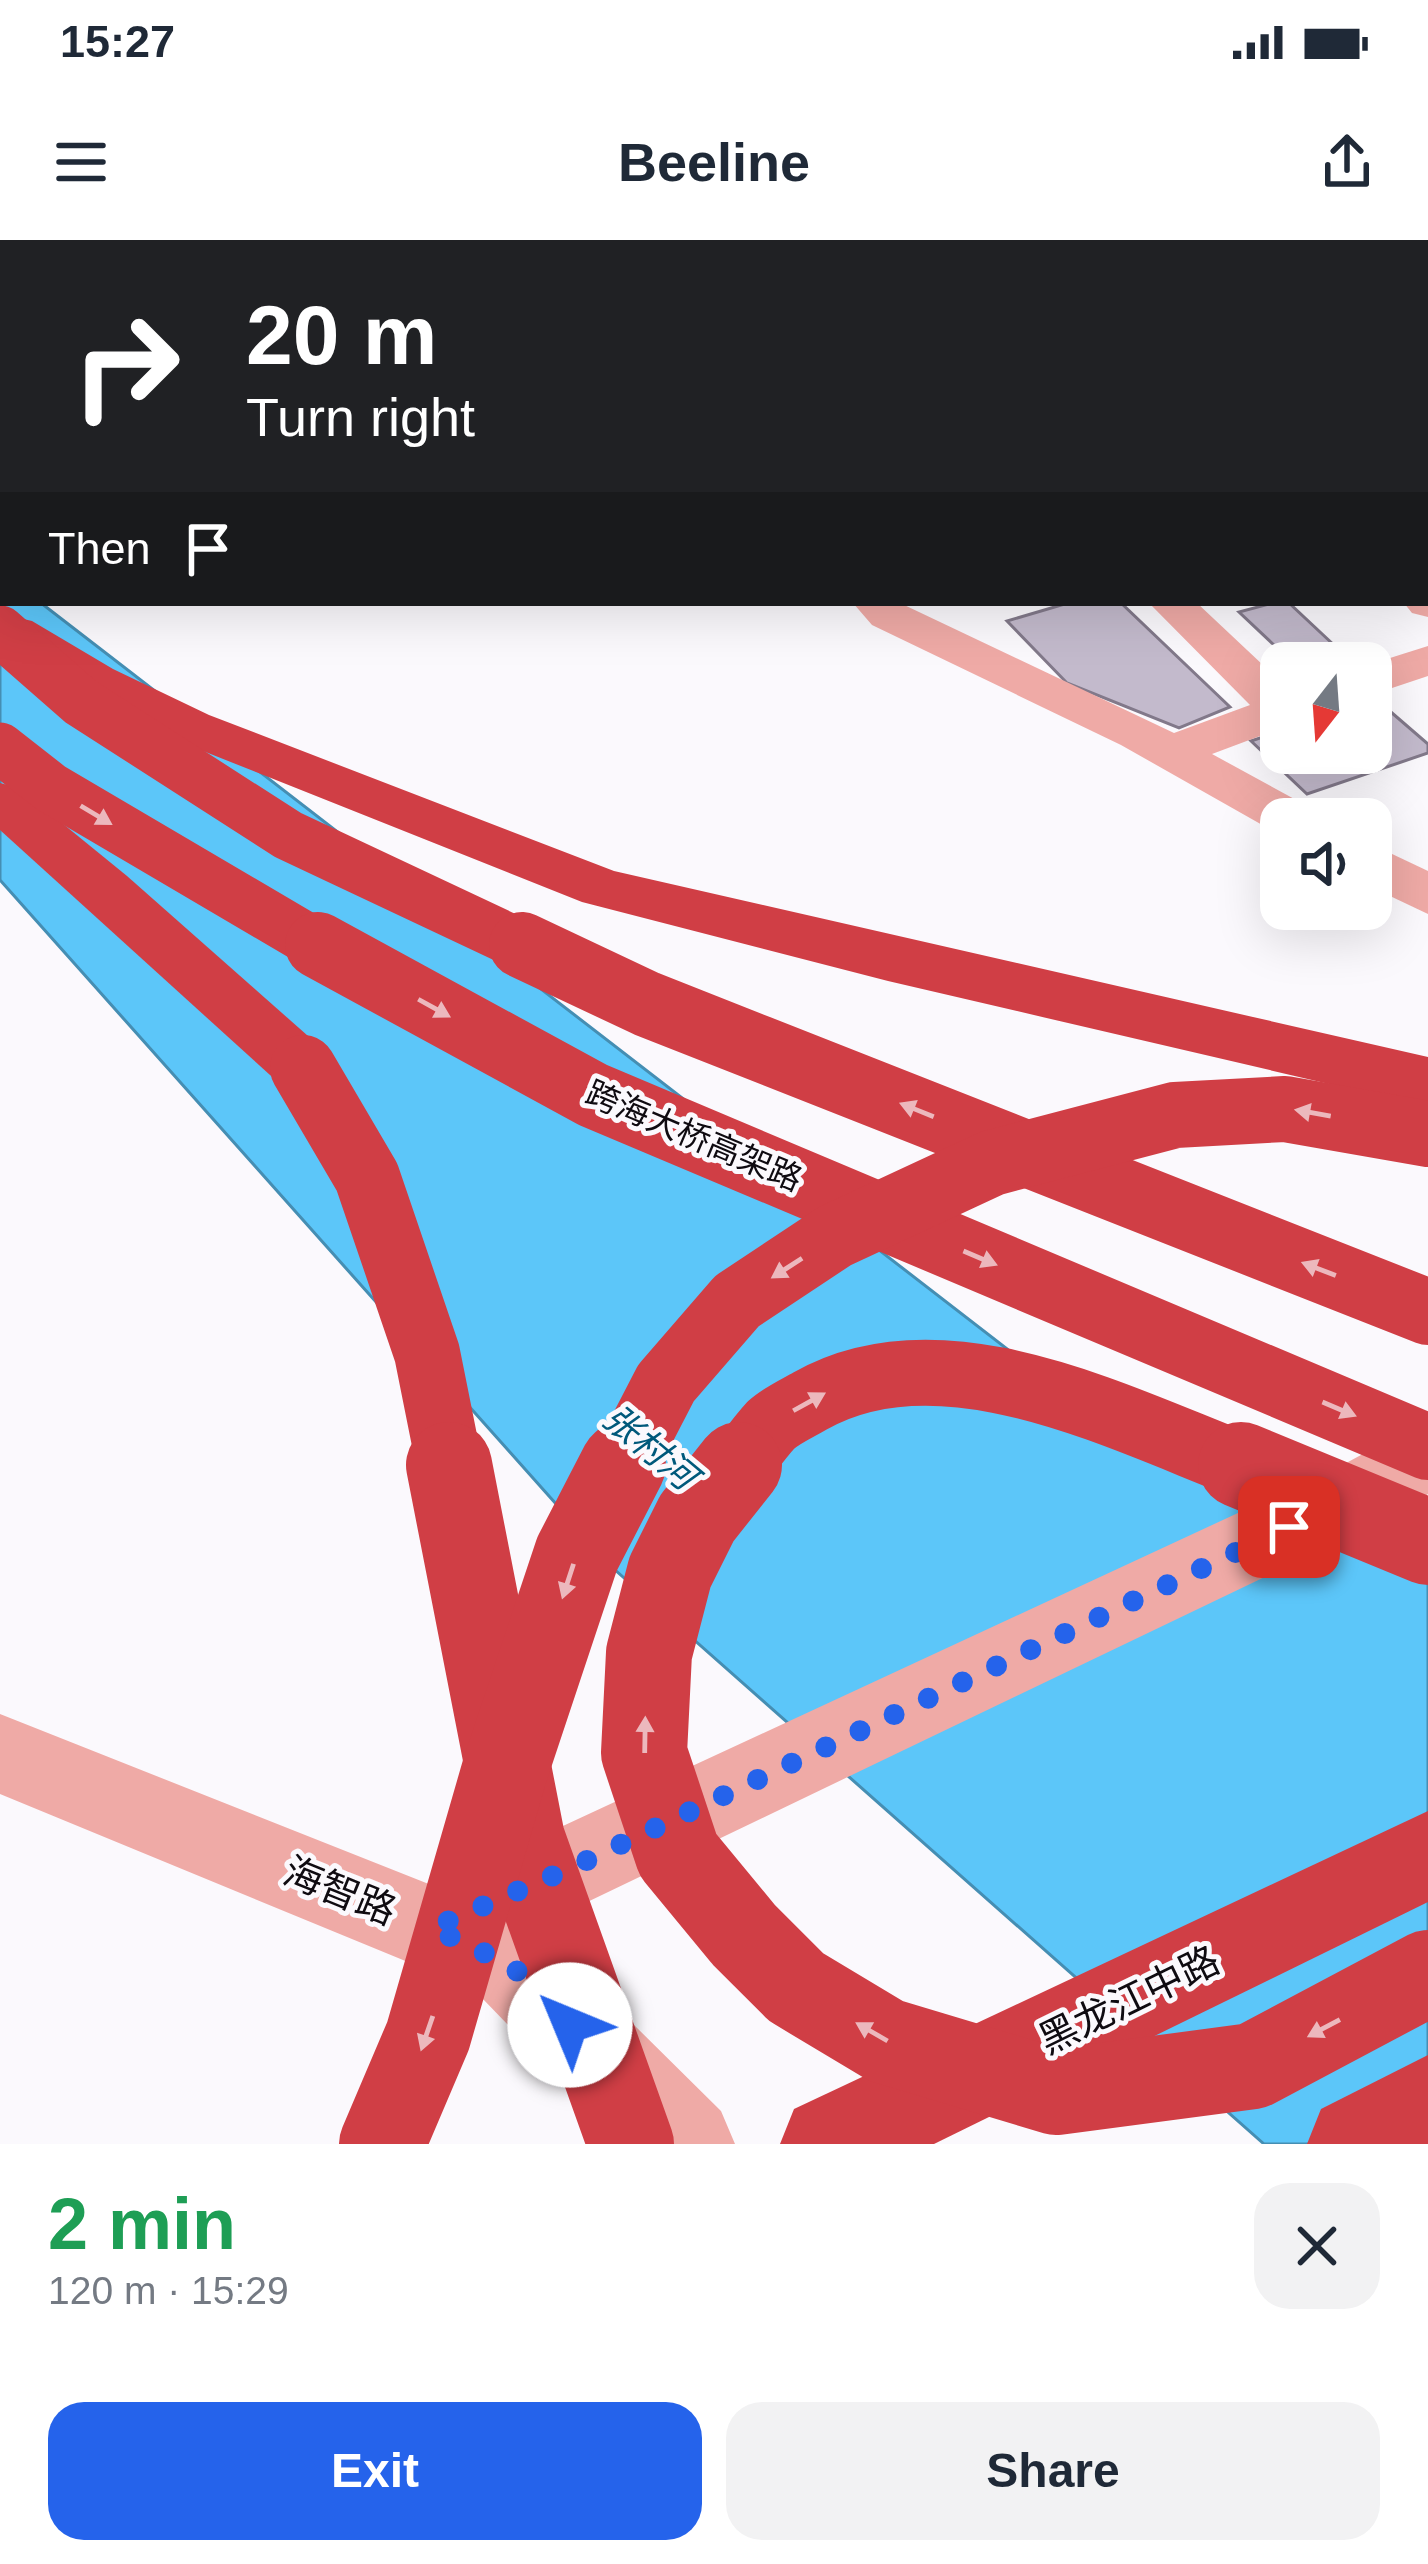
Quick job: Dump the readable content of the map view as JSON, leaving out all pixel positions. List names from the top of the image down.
{
  "streets": {
    "highway": ["跨海大桥高架路", "黑龙江中路"],
    "street": ["海智路"]
  },
  "water": ["张村河"],
  "north": "bottom",
  "page": {
    "status": "15:27",
    "header": "Beeline",
    "turn": ["20 m", "Turn right"],
    "then": "Then",
    "heading": ["2 min", "120 m · 15:29"],
    "buttons": ["Exit", "Share"]
  }
}
